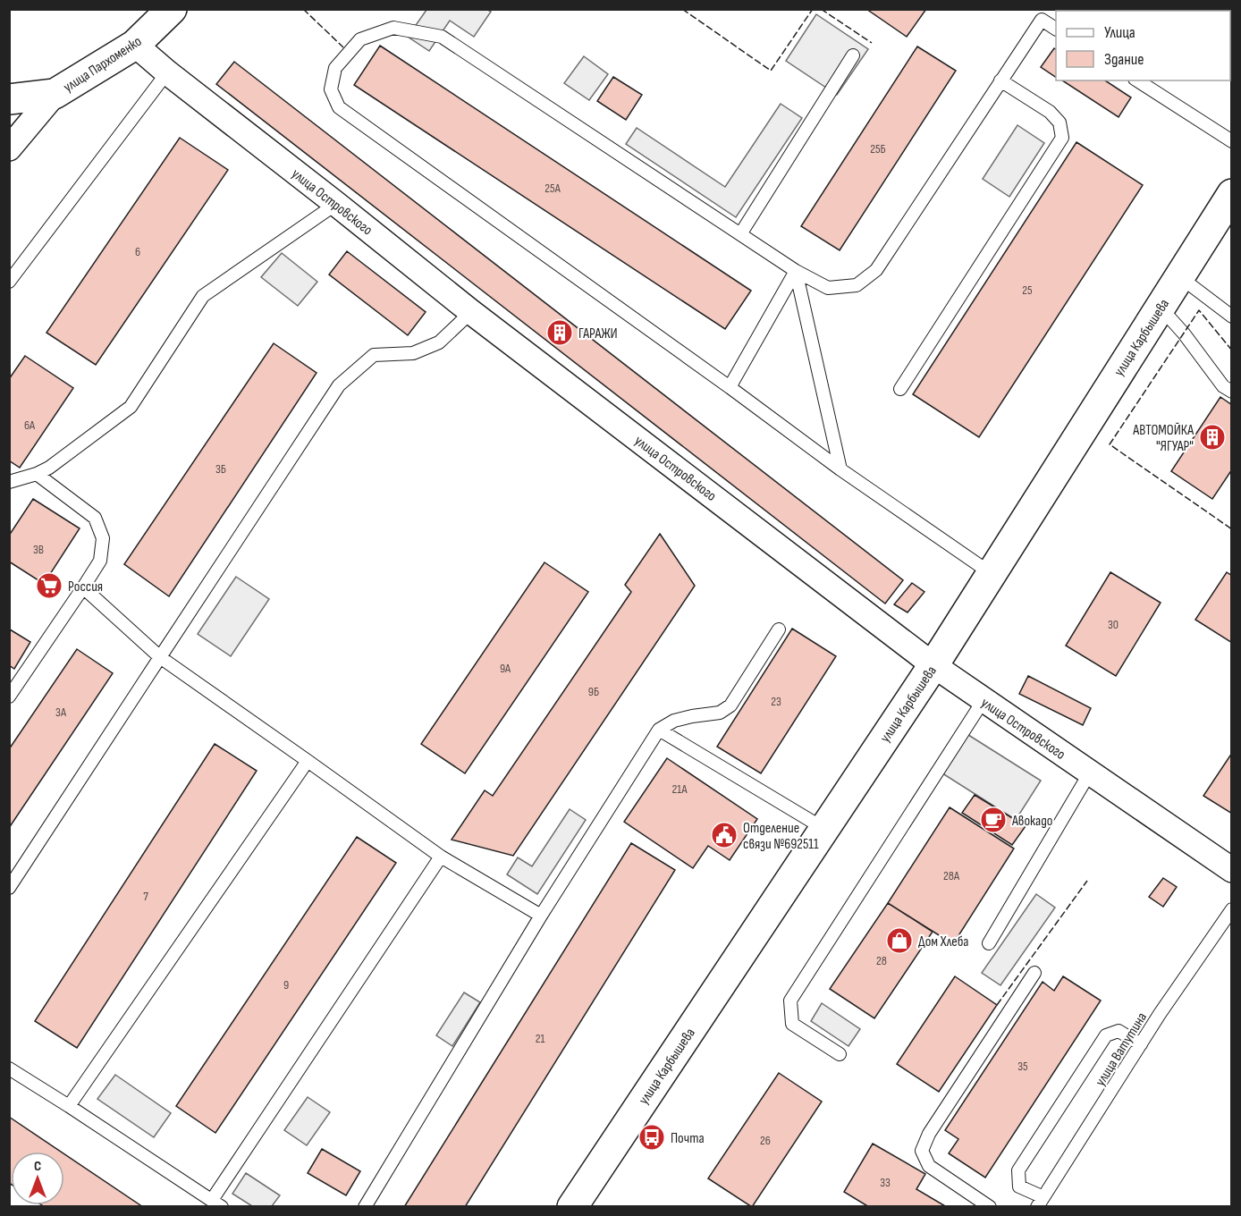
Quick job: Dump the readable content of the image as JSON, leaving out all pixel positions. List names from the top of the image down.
{
  "streets": {
    "street": ["улица Пархоменко", "улица Островского", "улица Карбышева"],
    "lane": ["улица Ватутина"]
  },
  "crossings": [
    ["улица Пархоменко", "улица Островского"],
    ["улица Островского", "улица Карбышева"]
  ],
  "places": {
    "building": ["ГАРАЖИ", "АВТОМОЙКА \"ЯГУАР\""],
    "supermarket": ["Россия"],
    "cafe": ["Авокадо"],
    "public building": ["Отделение связи №692511"],
    "shop": ["Дом Хлеба"],
    "bus stop": ["Почта"]
  },
  "house_numbers": [
    "25Б",
    "25А",
    "6",
    "25",
    "6А",
    "3Б",
    "3В",
    "30",
    "9А",
    "9Б",
    "23",
    "3А",
    "21А",
    "28А",
    "7",
    "28",
    "9",
    "21",
    "35",
    "26",
    "33"
  ],
  "legend": ["Улица", "Здание"],
  "north": "top"
}
